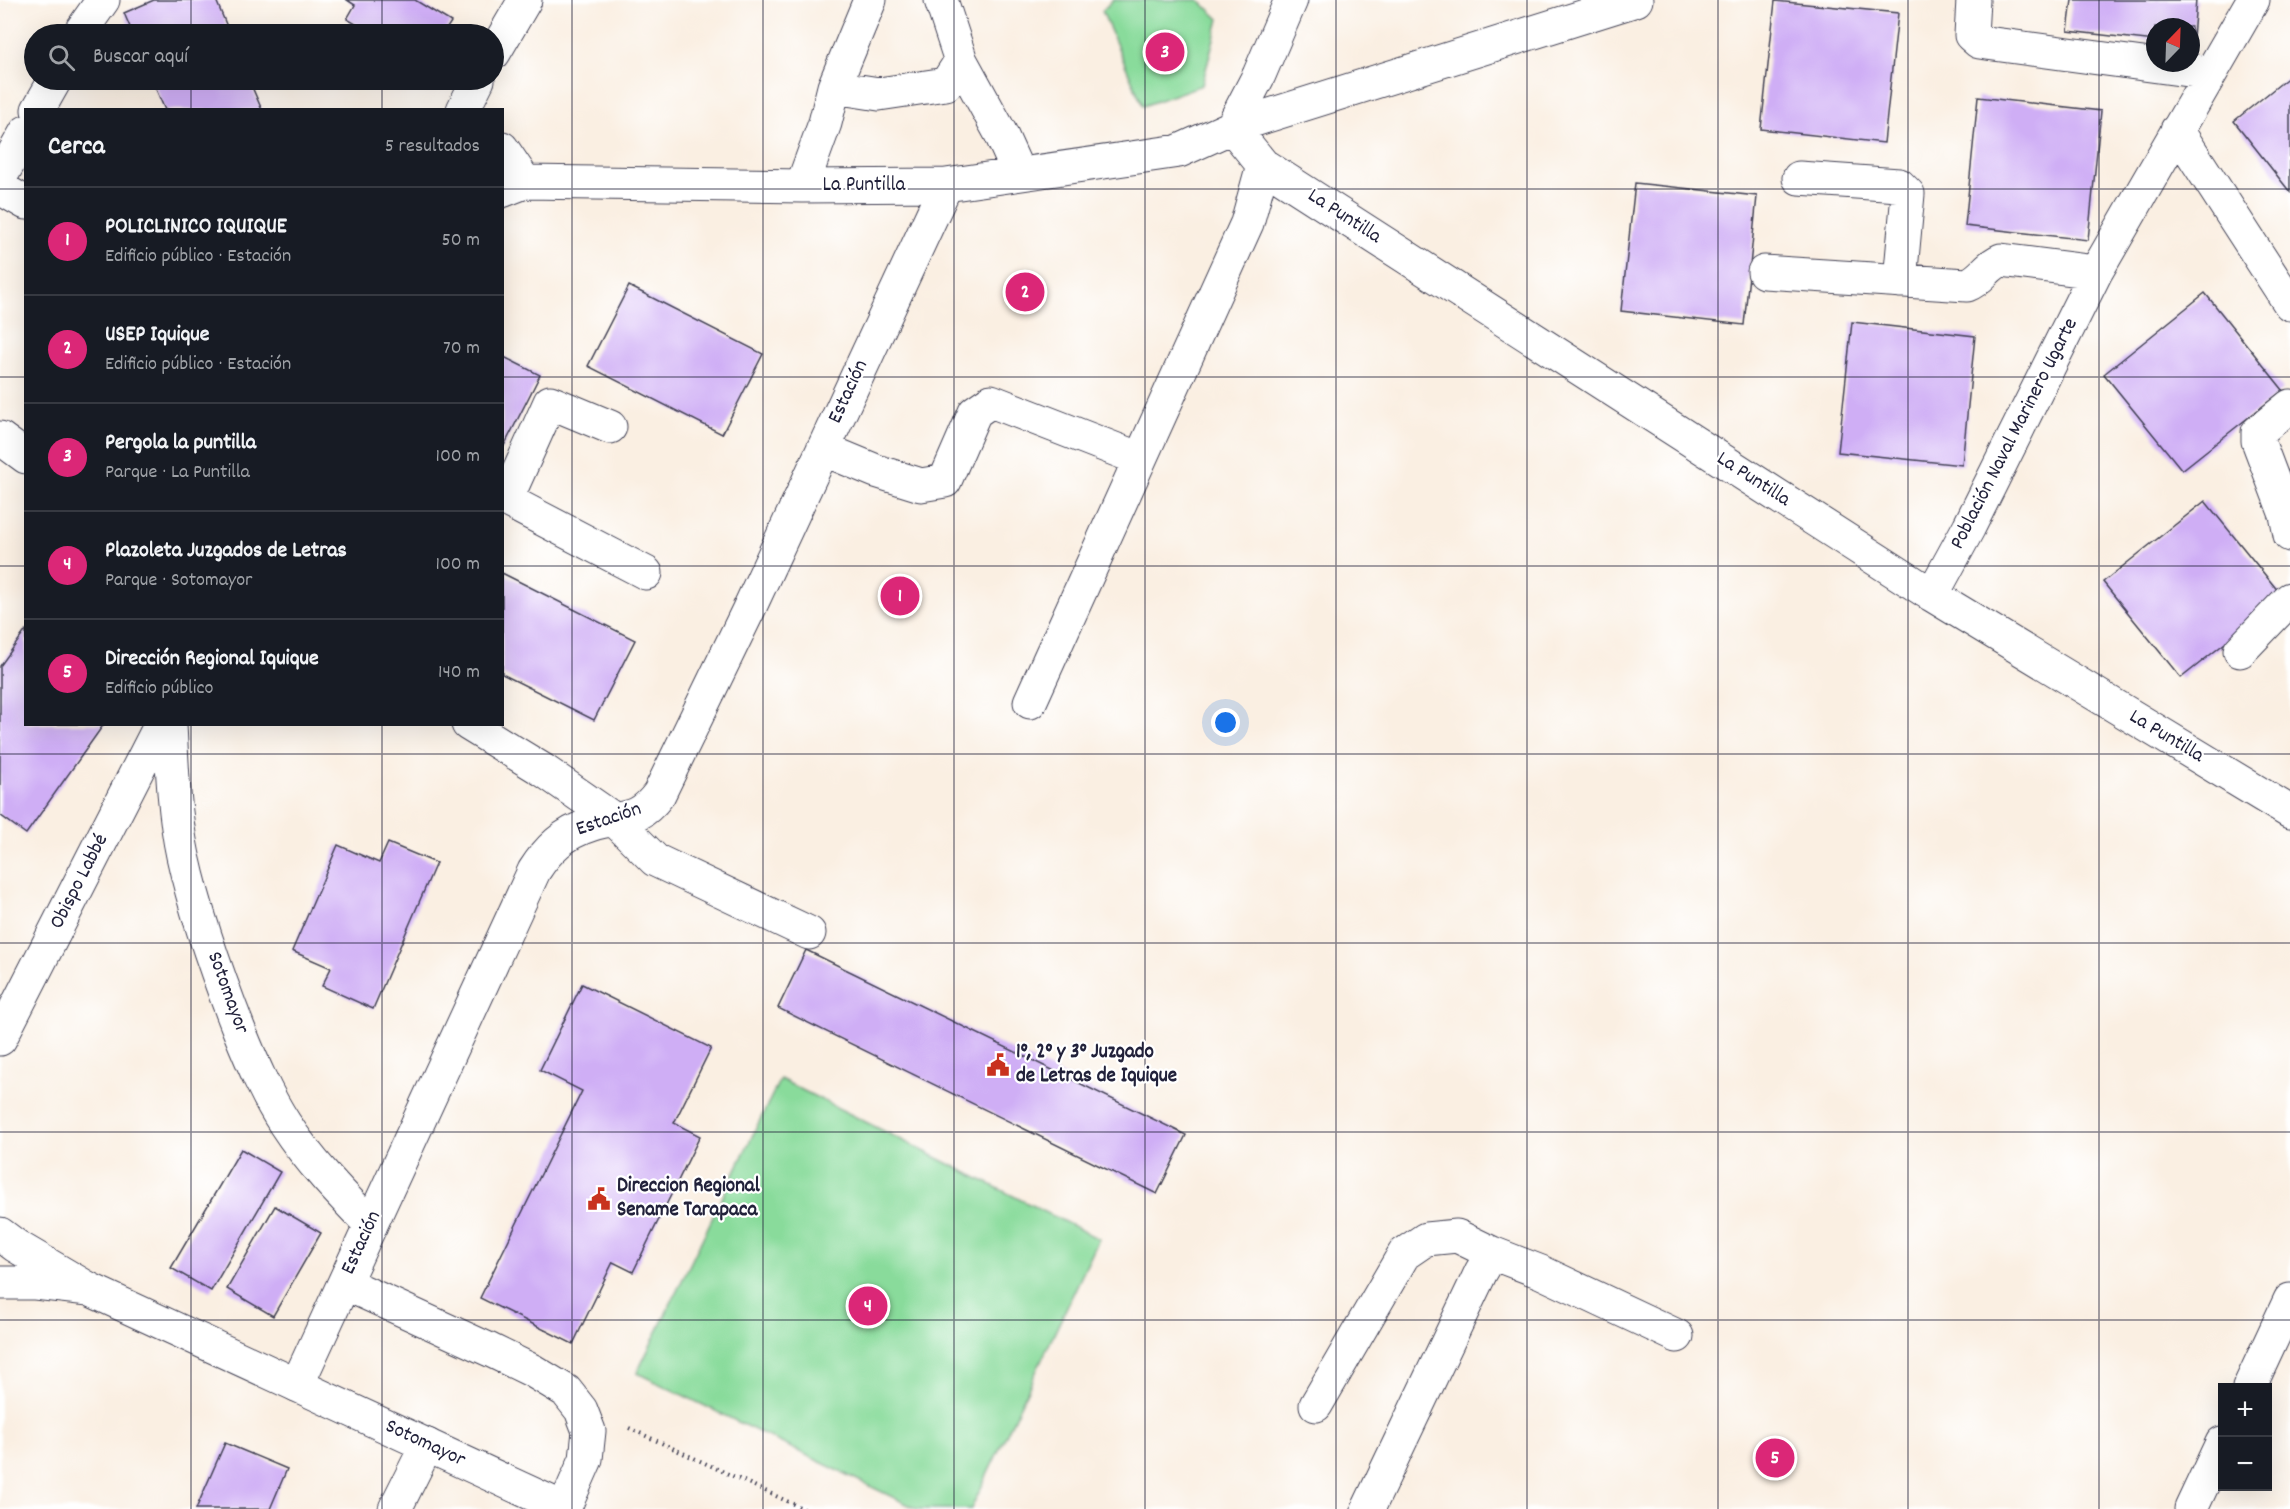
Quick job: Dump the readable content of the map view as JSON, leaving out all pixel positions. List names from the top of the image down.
{
  "streets": {
    "street": [
      "La Puntilla",
      "Estación",
      "Población Naval Marinero Ugarte",
      "Obispo Labbé",
      "Sotomayor"
    ]
  },
  "crossings": [
    ["La Puntilla", "Estación"],
    ["La Puntilla", "Población Naval Marinero Ugarte"],
    ["Estación", "Sotomayor"]
  ],
  "places": {
    "public building": ["1°, 2° y 3° Juzgado de Letras de Iquique", "Direccion Regional Sename Tarapaca"]
  },
  "north": "top right",
  "page": {
    "search": "Buscar aquí",
    "pins": [
      "3",
      "2",
      "1",
      "4",
      "5"
    ],
    "heading": ["Cerca", "5 resultados"],
    "list": [
      {
        "mark": "1",
        "name": "POLICLINICO IQUIQUE",
        "note": "Edificio público · Estación",
        "value": "50 m"
      },
      {
        "mark": "2",
        "name": "USEP Iquique",
        "note": "Edificio público · Estación",
        "value": "70 m"
      },
      {
        "mark": "3",
        "name": "Pergola la puntilla",
        "note": "Parque · La Puntilla",
        "value": "100 m"
      },
      {
        "mark": "4",
        "name": "Plazoleta Juzgados de Letras",
        "note": "Parque · Sotomayor",
        "value": "100 m"
      },
      {
        "mark": "5",
        "name": "Dirección Regional Iquique",
        "note": "Edificio público",
        "value": "140 m"
      }
    ],
    "map_buttons": ["+", "−"]
  }
}
